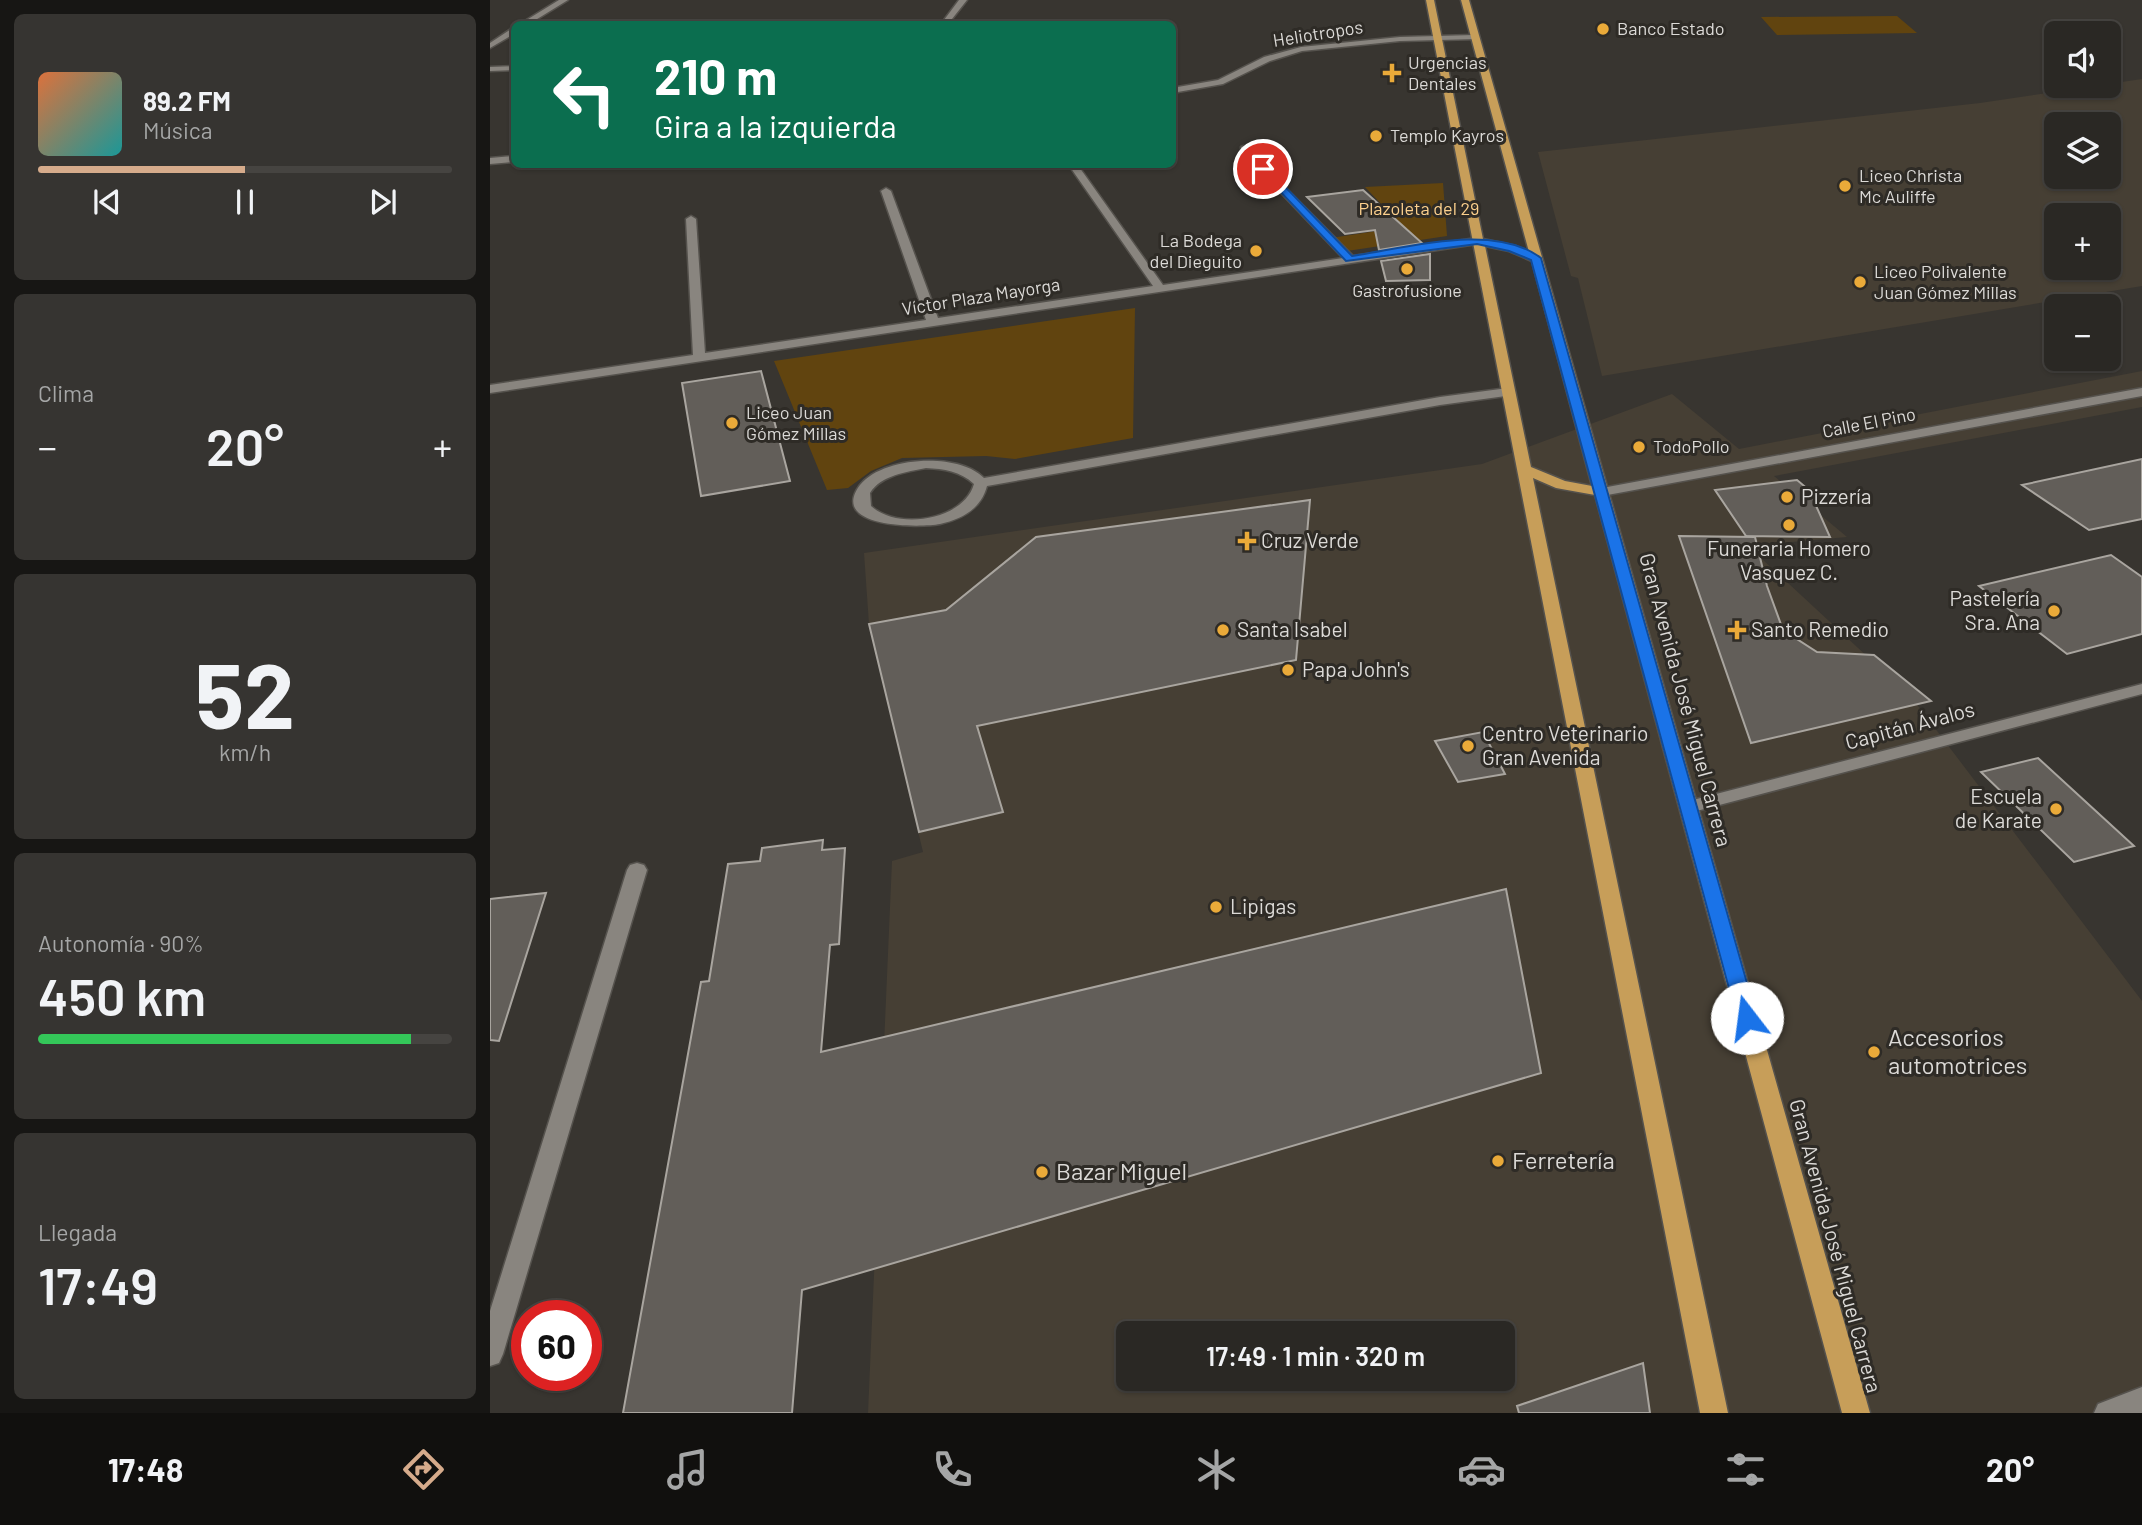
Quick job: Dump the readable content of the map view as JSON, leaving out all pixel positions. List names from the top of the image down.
{
  "streets": {
    "main road": ["Gran Avenida José Miguel Carrera"],
    "street": [
      "Heliotropos",
      "Víctor Plaza Mayorga",
      "Calle El Pino",
      "Capitán Ávalos"
    ]
  },
  "crossings": [
    ["Heliotropos", "Gran Avenida José Miguel Carrera"],
    ["Calle El Pino", "Gran Avenida José Miguel Carrera"],
    ["Gran Avenida José Miguel Carrera", "Capitán Ávalos"]
  ],
  "parks": ["Plazoleta del 29"],
  "places": {
    "other": [
      "Banco Estado",
      "Templo Kayros",
      "Liceo Christa Mc Auliffe",
      "La Bodega del Dieguito",
      "Gastrofusione",
      "Liceo Polivalente Juan Gómez Millas",
      "Liceo Juan Gómez Millas",
      "TodoPollo",
      "Pizzería",
      "Funeraria Homero Vasquez C.",
      "Pastelería Sra. Ana",
      "Santa Isabel",
      "Papa John's",
      "Centro Veterinario Gran Avenida",
      "Escuela de Karate",
      "Lipigas",
      "Accesorios automotrices",
      "Ferretería",
      "Bazar Miguel"
    ],
    "health": ["Urgencias Dentales", "Cruz Verde", "Santo Remedio"]
  },
  "page": {
    "map_buttons": ["+", "−"],
    "turn": ["210 m", "Gira a la izquierda"],
    "song": ["89.2 FM", "Música"],
    "tile": [
      "Clima",
      ["52", "km/h"],
      ["Autonomía · 90%", "450 km"],
      ["Llegada", "17:49"]
    ],
    "heat": ["−", "20°", "+"],
    "limit": "60",
    "trip": "17:49 · 1 min · 320 m",
    "tabs": ["17:48", "20°"]
  }
}
